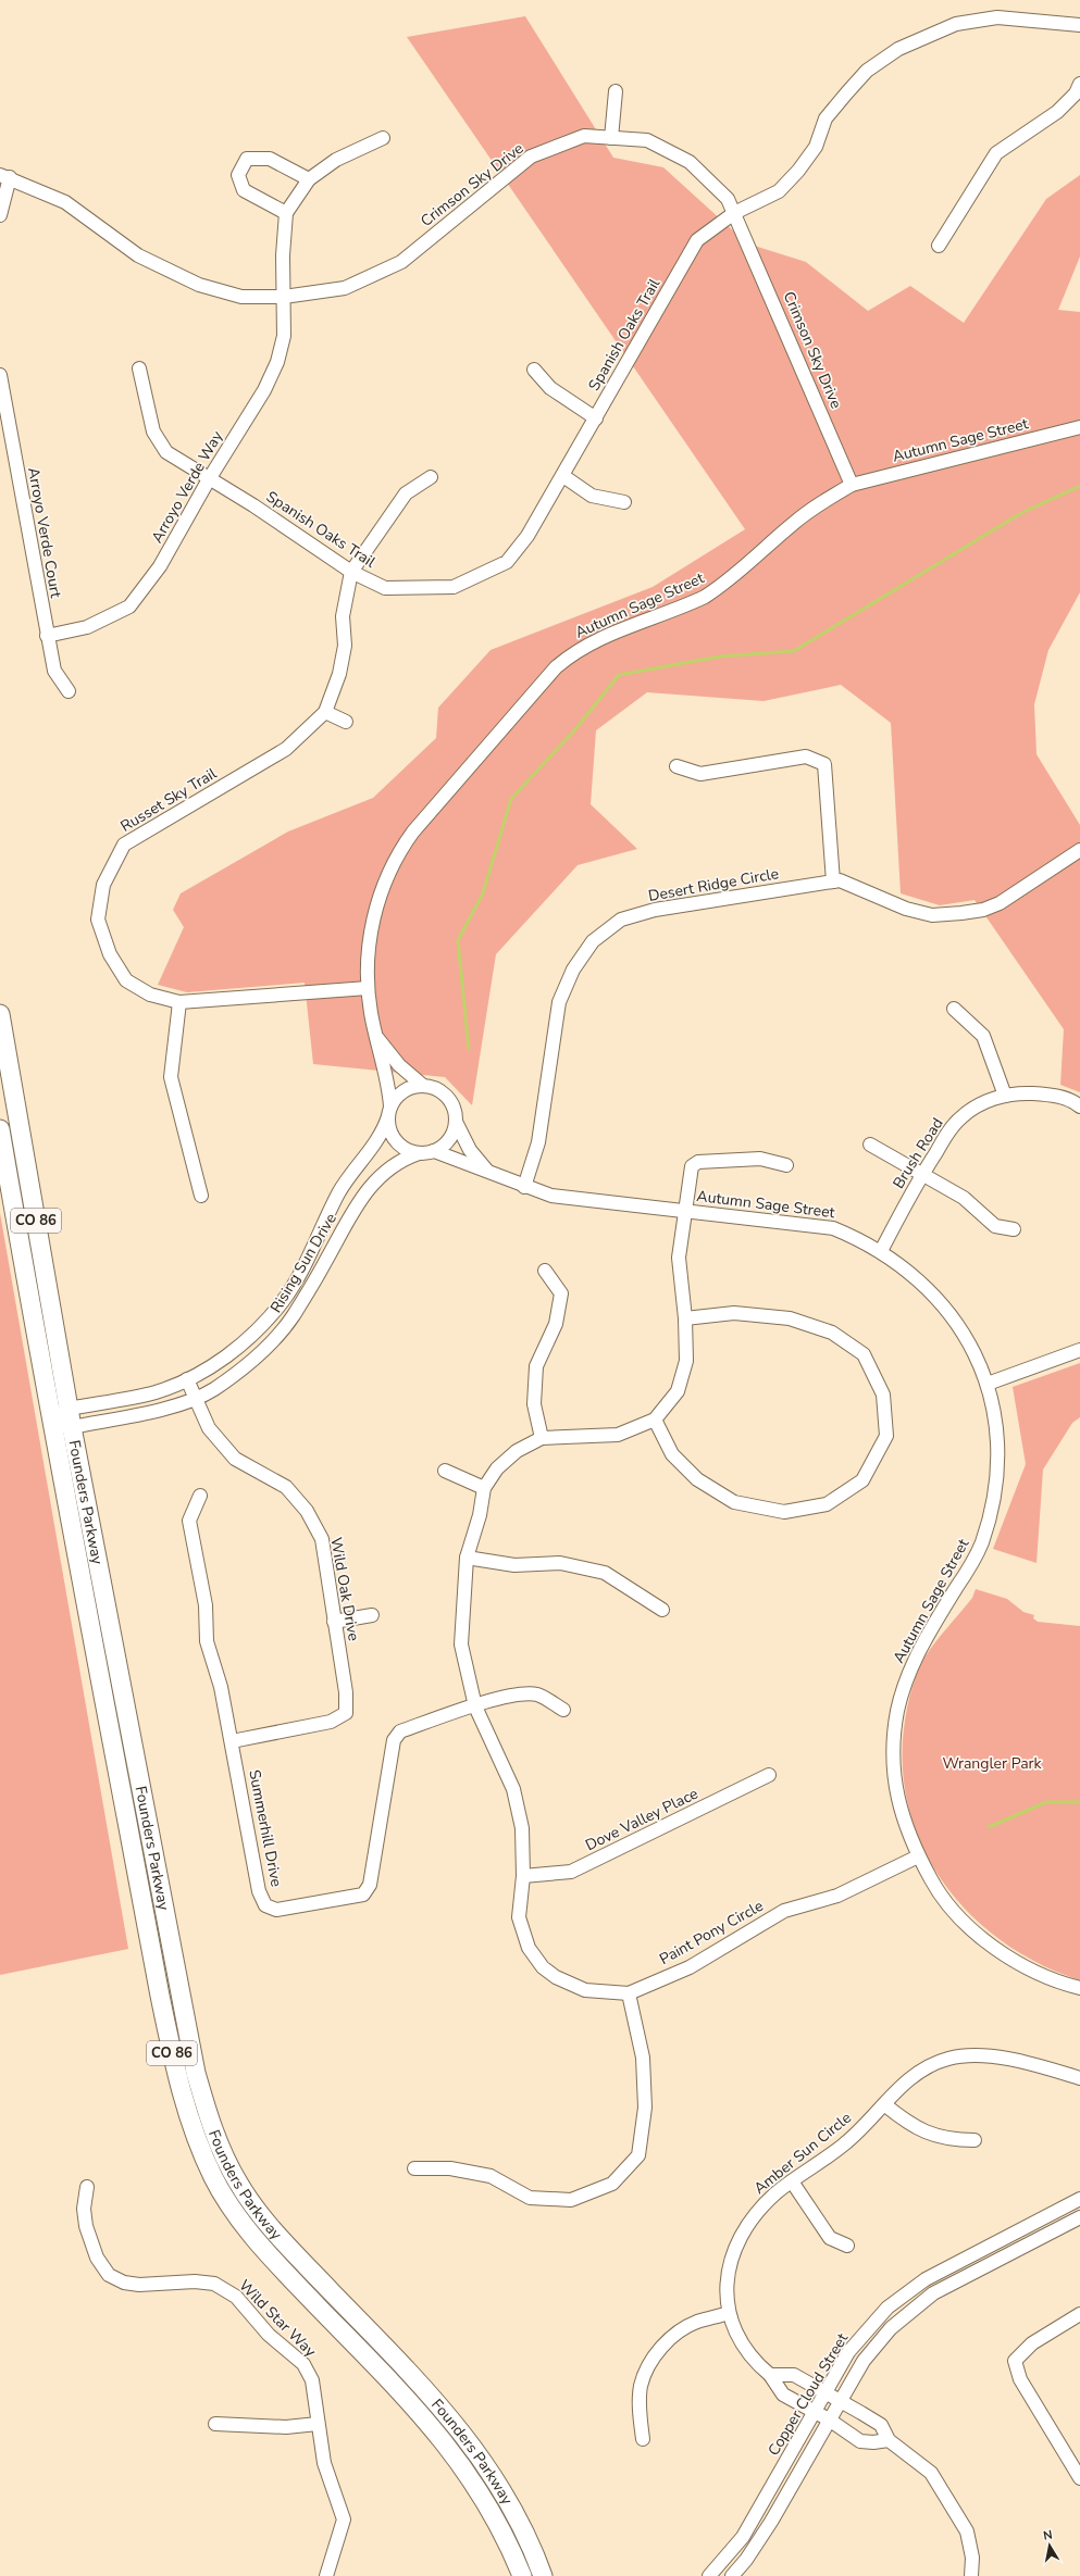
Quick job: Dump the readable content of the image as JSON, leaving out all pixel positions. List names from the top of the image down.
{
  "streets": {
    "highway": ["CO 86", "Founders Parkway"],
    "street": [
      "Crimson Sky Drive",
      "Spanish Oaks Trail",
      "Autumn Sage Street",
      "Arroyo Verde Way",
      "Arroyo Verde Court",
      "Russet Sky Trail",
      "Desert Ridge Circle",
      "Brush Road",
      "Rising Sun Drive",
      "Wild Oak Drive",
      "Dove Valley Place",
      "Summerhill Drive",
      "Paint Pony Circle",
      "Amber Sun Circle",
      "Wild Star Way",
      "Copper Cloud Street"
    ]
  },
  "crossings": [
    ["Crimson Sky Drive", "Spanish Oaks Trail"],
    ["Crimson Sky Drive", "Autumn Sage Street"],
    ["Crimson Sky Drive", "Arroyo Verde Way"],
    ["Spanish Oaks Trail", "Arroyo Verde Way"],
    ["Spanish Oaks Trail", "Russet Sky Trail"],
    ["Autumn Sage Street", "Russet Sky Trail"],
    ["Autumn Sage Street", "Desert Ridge Circle"],
    ["Autumn Sage Street", "Brush Road"],
    ["Autumn Sage Street", "Rising Sun Drive"],
    ["Autumn Sage Street", "Paint Pony Circle"],
    ["Arroyo Verde Way", "Arroyo Verde Court"],
    ["Rising Sun Drive", "Founders Parkway"],
    ["Rising Sun Drive", "Wild Oak Drive"],
    ["Wild Oak Drive", "Summerhill Drive"],
    ["Dove Valley Place", "Paint Pony Circle"],
    ["Summerhill Drive", "Paint Pony Circle"],
    ["Amber Sun Circle", "Copper Cloud Street"]
  ],
  "parks": ["Wrangler Park"],
  "north": "top"
}
